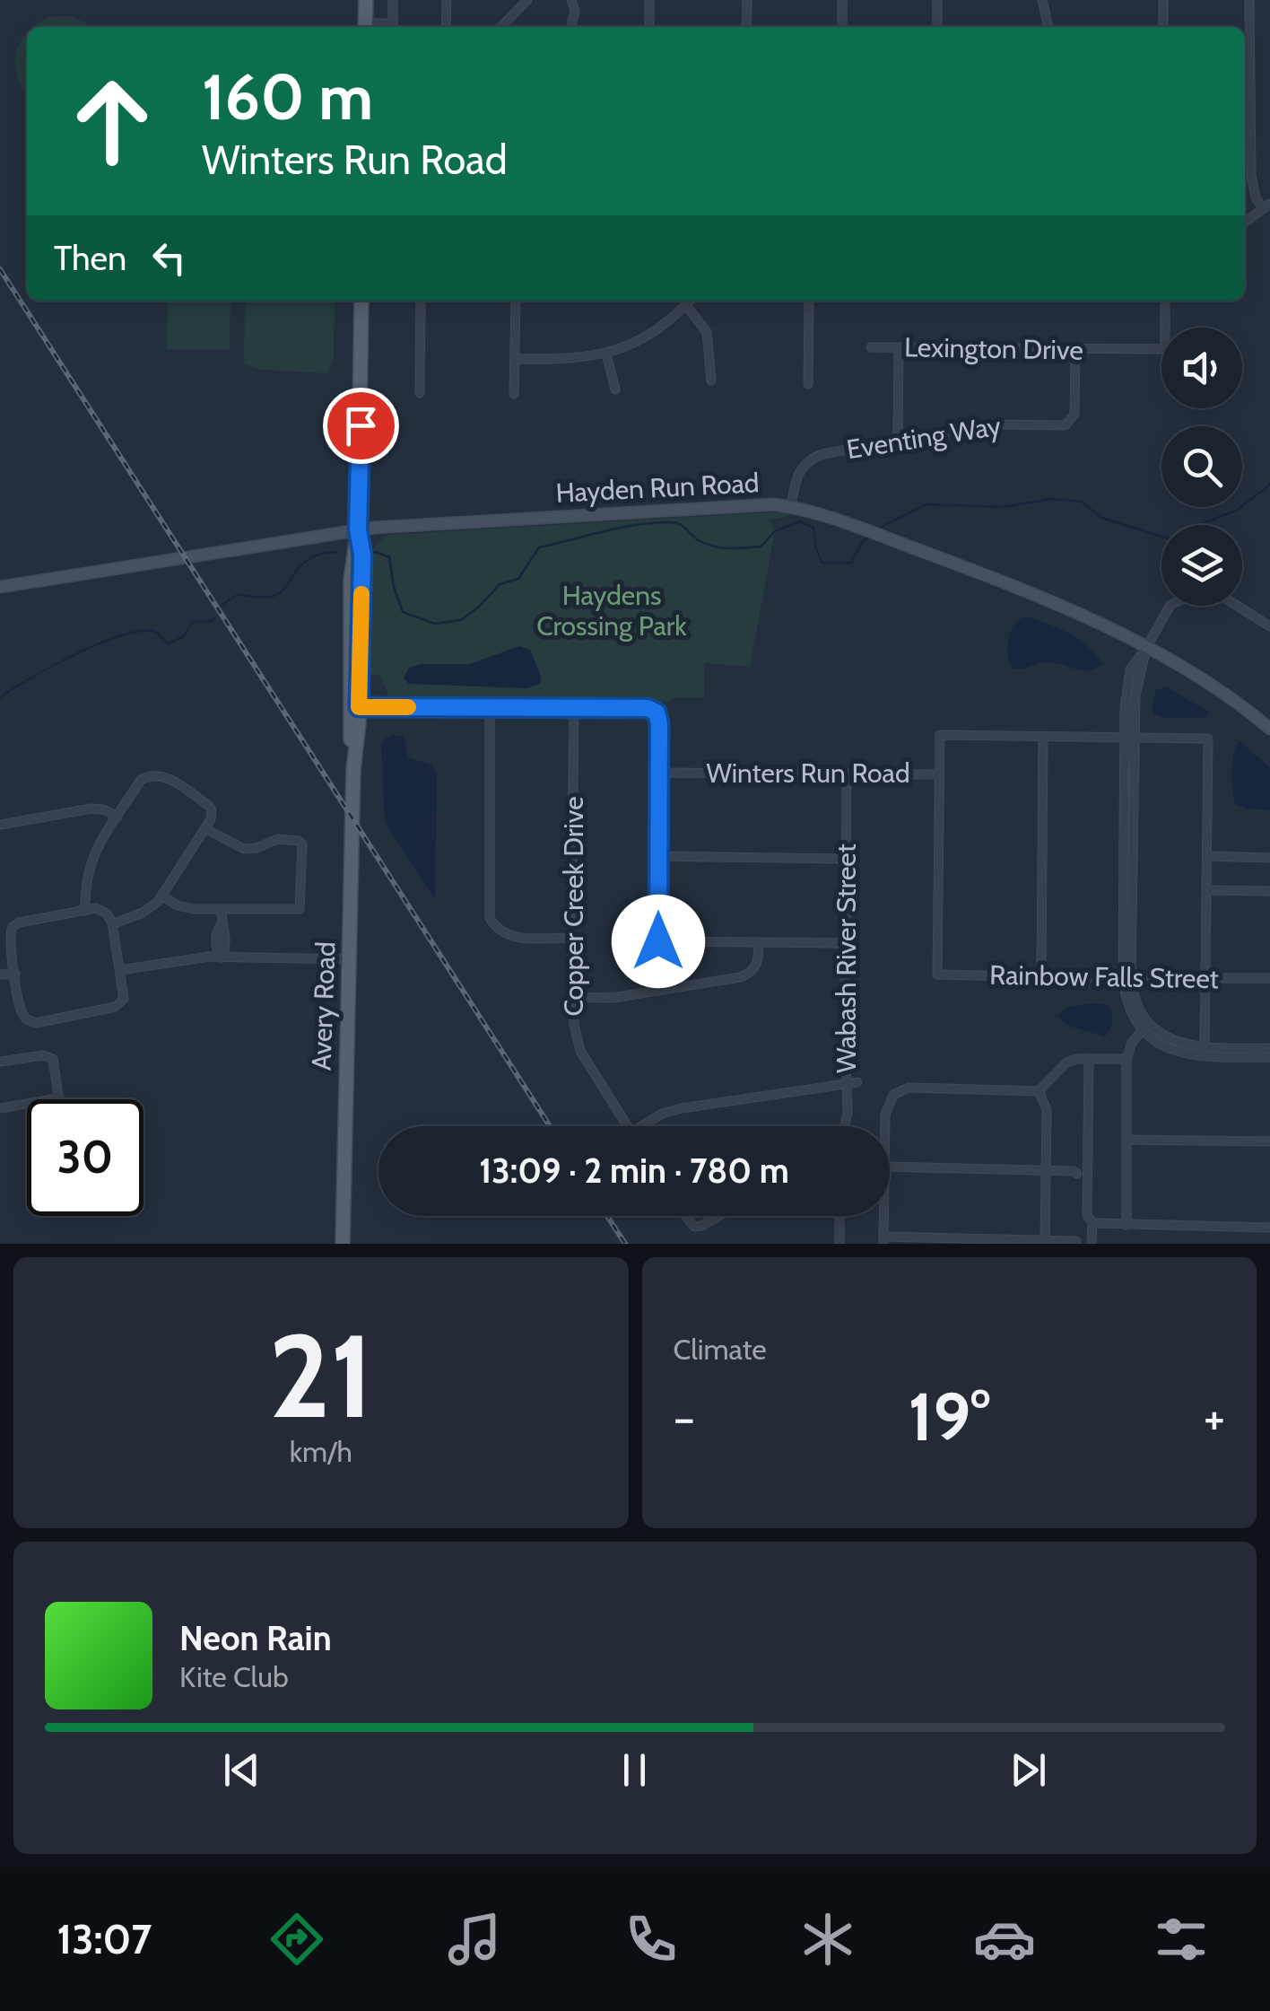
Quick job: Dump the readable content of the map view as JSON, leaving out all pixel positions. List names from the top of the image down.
{
  "streets": {
    "main road": ["Hayden Run Road", "Avery Road"],
    "street": [
      "Lexington Drive",
      "Eventing Way",
      "Winters Run Road",
      "Copper Creek Drive",
      "Wabash River Street",
      "Rainbow Falls Street"
    ]
  },
  "crossings": [
    ["Lexington Drive", "Eventing Way"],
    ["Eventing Way", "Hayden Run Road"],
    ["Hayden Run Road", "Avery Road"],
    ["Winters Run Road", "Wabash River Street"],
    ["Winters Run Road", "Rainbow Falls Street"]
  ],
  "parks": ["Haydens Crossing Park"],
  "page": {
    "turn": ["160 m", "Winters Run Road"],
    "then": "Then",
    "limit": "30",
    "trip": "13:09 · 2 min · 780 m",
    "tile": [
      ["21", "km/h"],
      "Climate"
    ],
    "heat": ["−", "19°", "+"],
    "song": ["Neon Rain", "Kite Club"],
    "tabs": "13:07"
  }
}
